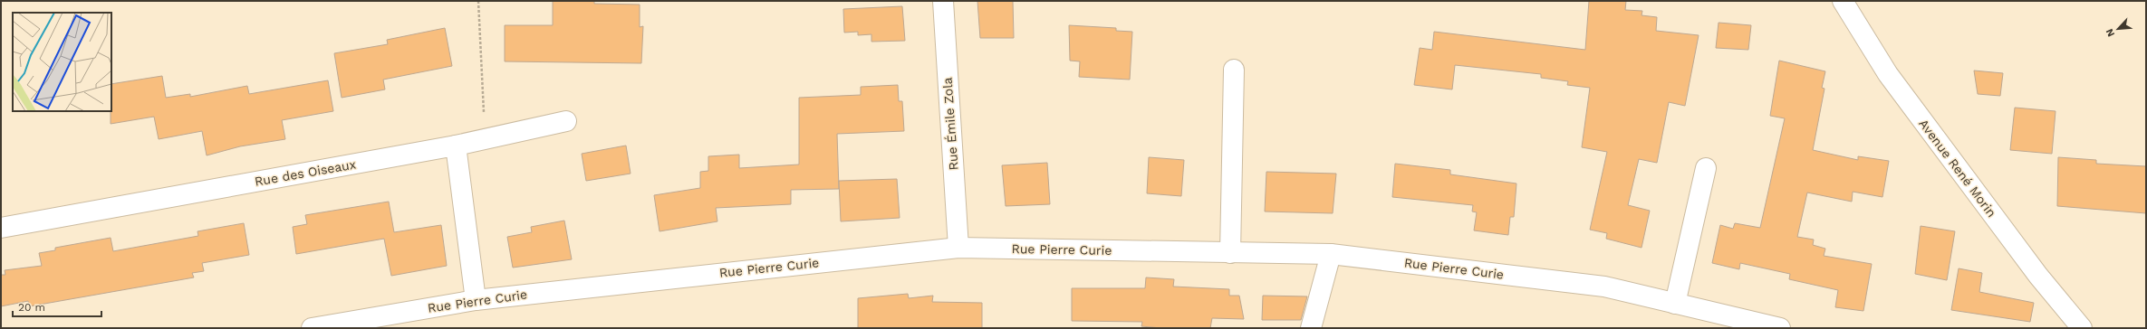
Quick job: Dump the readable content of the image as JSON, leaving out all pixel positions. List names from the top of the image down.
{
  "streets": {
    "street": [
      "Rue Émile Zola",
      "Avenue René Morin",
      "Rue des Oiseaux",
      "Rue Pierre Curie"
    ]
  },
  "crossings": [
    ["Rue Émile Zola", "Rue Pierre Curie"]
  ],
  "scale_bar": "20 m",
  "north": "bottom left"
}
